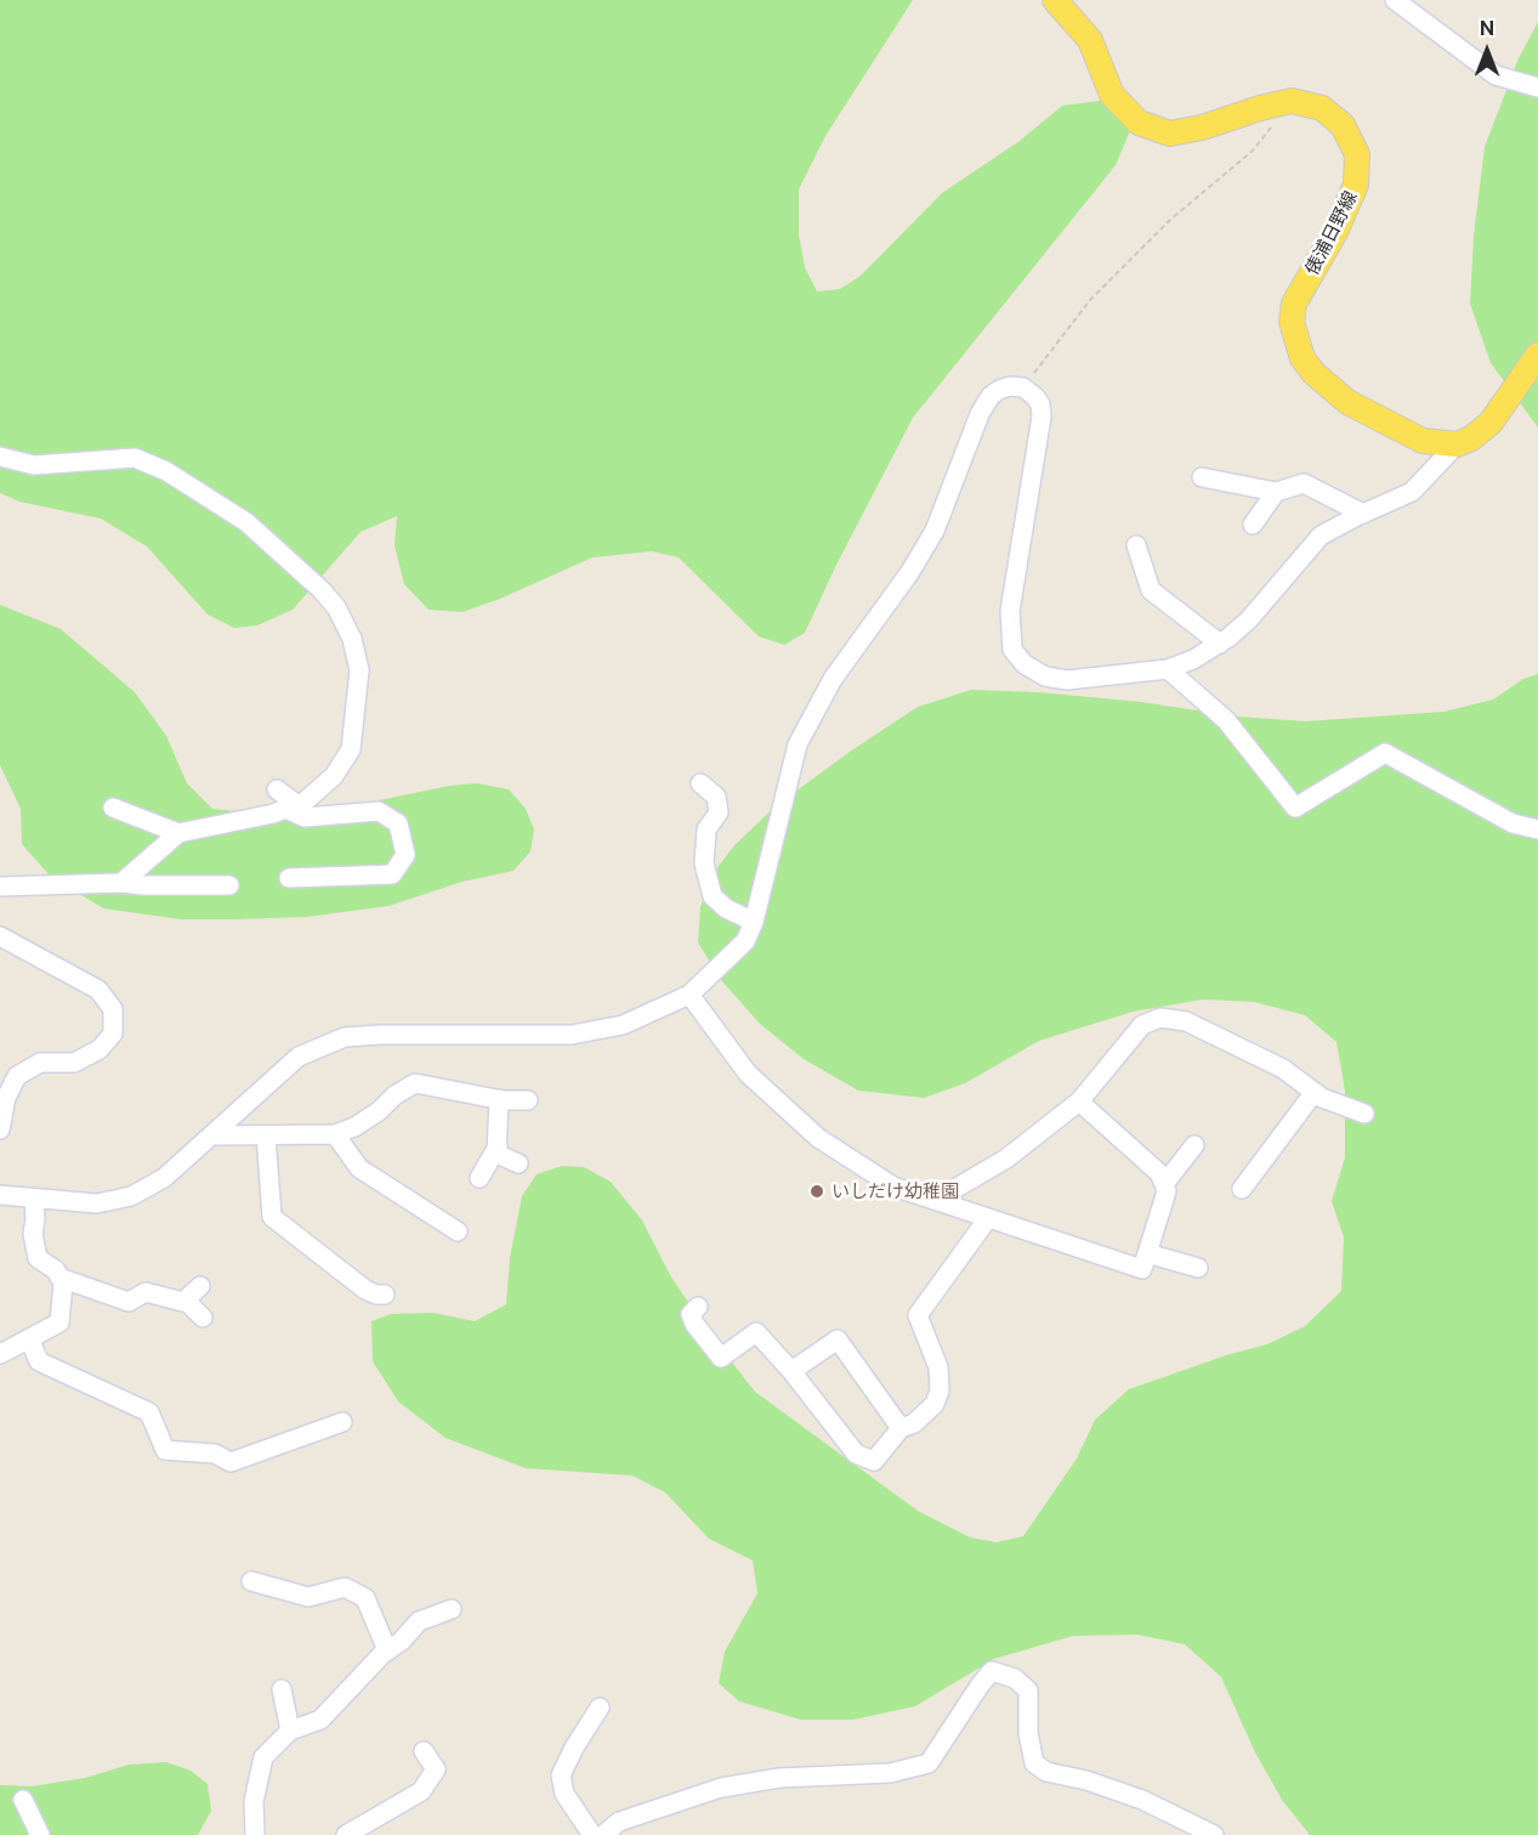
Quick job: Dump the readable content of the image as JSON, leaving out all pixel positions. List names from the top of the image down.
{
  "streets": {
    "main road": ["俵浦日野線"]
  },
  "places": ["いしだけ幼稚園"],
  "north": "top"
}
